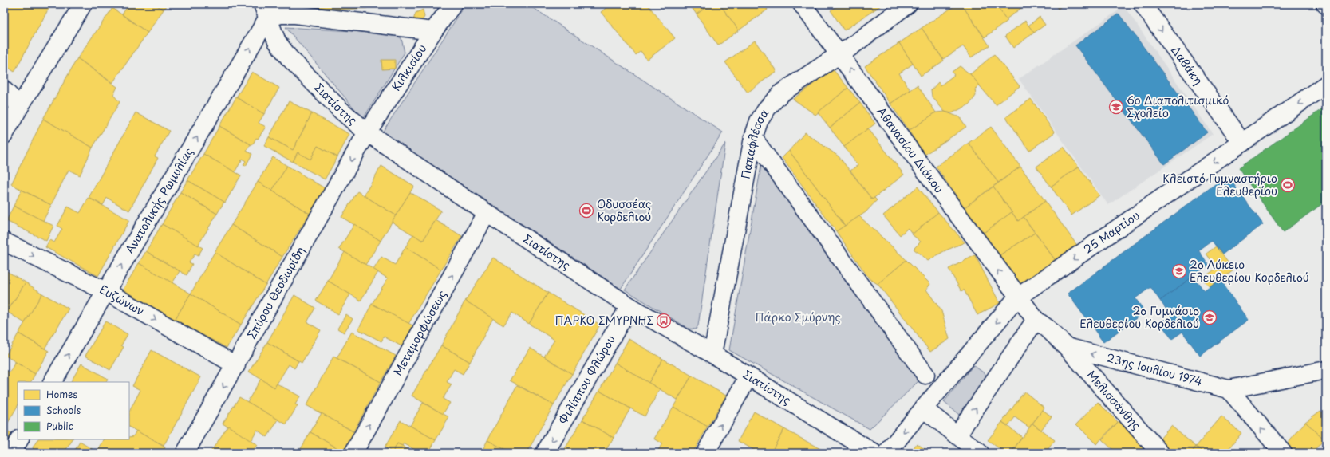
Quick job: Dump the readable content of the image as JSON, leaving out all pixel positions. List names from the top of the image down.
{
  "streets": {
    "street": [
      "Δαβάκη",
      "Κιλκισίου",
      "Σιατίστης",
      "Παπαφλέσσα",
      "Αθανασίου Διάκου",
      "Ανατολικής Ρωμυλίας",
      "25 Μαρτίου",
      "Σπύρου Θεοδωρίδη",
      "Ευζώνων",
      "Μεταμορφώσεως",
      "23ης Ιουλίου 1974",
      "Φιλίππου Φλώρου",
      "Μελισσάνθης"
    ]
  },
  "crossings": [
    ["Δαβάκη", "25 Μαρτίου"],
    ["Κιλκισίου", "Σιατίστης"],
    ["Κιλκισίου", "Σπύρου Θεοδωρίδη"],
    ["Σιατίστης", "Παπαφλέσσα"],
    ["Σιατίστης", "Ανατολικής Ρωμυλίας"],
    ["Σιατίστης", "Σπύρου Θεοδωρίδη"],
    ["Σιατίστης", "Μεταμορφώσεως"],
    ["Σιατίστης", "Φιλίππου Φλώρου"],
    ["Παπαφλέσσα", "Αθανασίου Διάκου"],
    ["Αθανασίου Διάκου", "25 Μαρτίου"],
    ["Αθανασίου Διάκου", "23ης Ιουλίου 1974"],
    ["Ανατολικής Ρωμυλίας", "Ευζώνων"],
    ["25 Μαρτίου", "23ης Ιουλίου 1974"],
    ["Σπύρου Θεοδωρίδη", "Ευζώνων"],
    ["23ης Ιουλίου 1974", "Μελισσάνθης"]
  ],
  "one_way": [
    "Δαβάκη",
    "Ανατολικής Ρωμυλίας",
    "25 Μαρτίου",
    "Σπύρου Θεοδωρίδη",
    "Ευζώνων",
    "Μεταμορφώσεως",
    "23ης Ιουλίου 1974"
  ],
  "parks": ["Πάρκο Σμύρνης"],
  "places": {
    "school or university": ["6ο Διαπολιτισμικό Σχολείο", "2ο Λύκειο Ελευθερίου Κορδελιού", "2ο Γυμνάσιο Ελευθερίου Κορδελιού"],
    "sports": ["Κλειστό Γυμναστήριο Ελευθερίου", "Οδυσσέας Κορδελιού"],
    "bus stop": ["ΠΑΡΚΟ ΣΜΥΡΝΗΣ"]
  },
  "legend": ["Homes", "Schools", "Public"]
}
